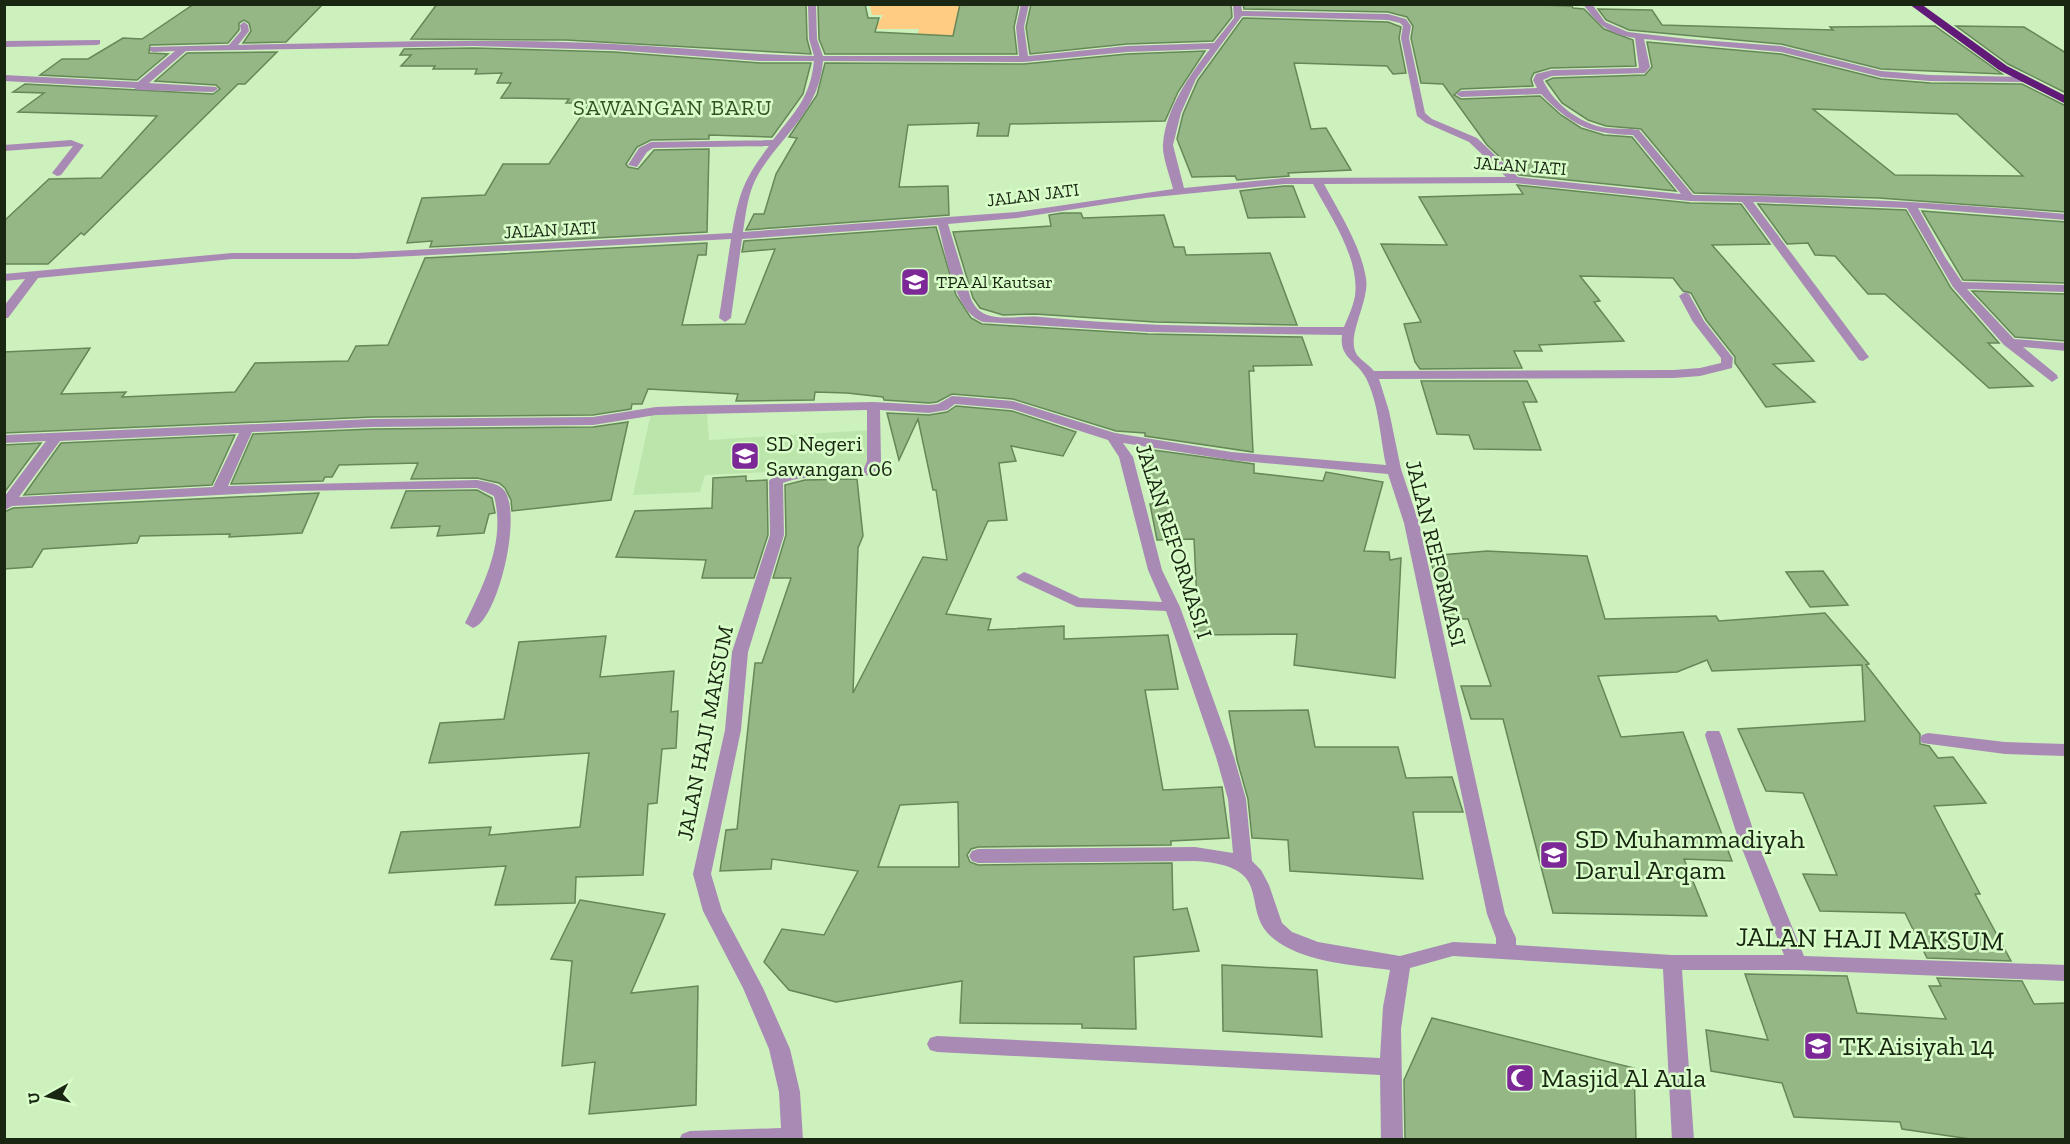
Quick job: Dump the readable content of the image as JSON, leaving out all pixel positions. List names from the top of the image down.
{
  "streets": {
    "street": [
      "JALAN JATI",
      "JALAN REFORMASI I",
      "JALAN REFORMASI",
      "JALAN HAJI MAKSUM"
    ]
  },
  "crossings": [
    ["JALAN REFORMASI I", "JALAN REFORMASI"],
    ["JALAN REFORMASI", "JALAN HAJI MAKSUM"]
  ],
  "districts": ["SAWANGAN BARU"],
  "places": {
    "school or university": [
      "TPA Al Kautsar",
      "SD Negeri Sawangan 06",
      "SD Muhammadiyah Darul Arqam",
      "TK Aisiyah 14"
    ],
    "mosque": ["Masjid Al Aula"]
  },
  "north": "left"
}
